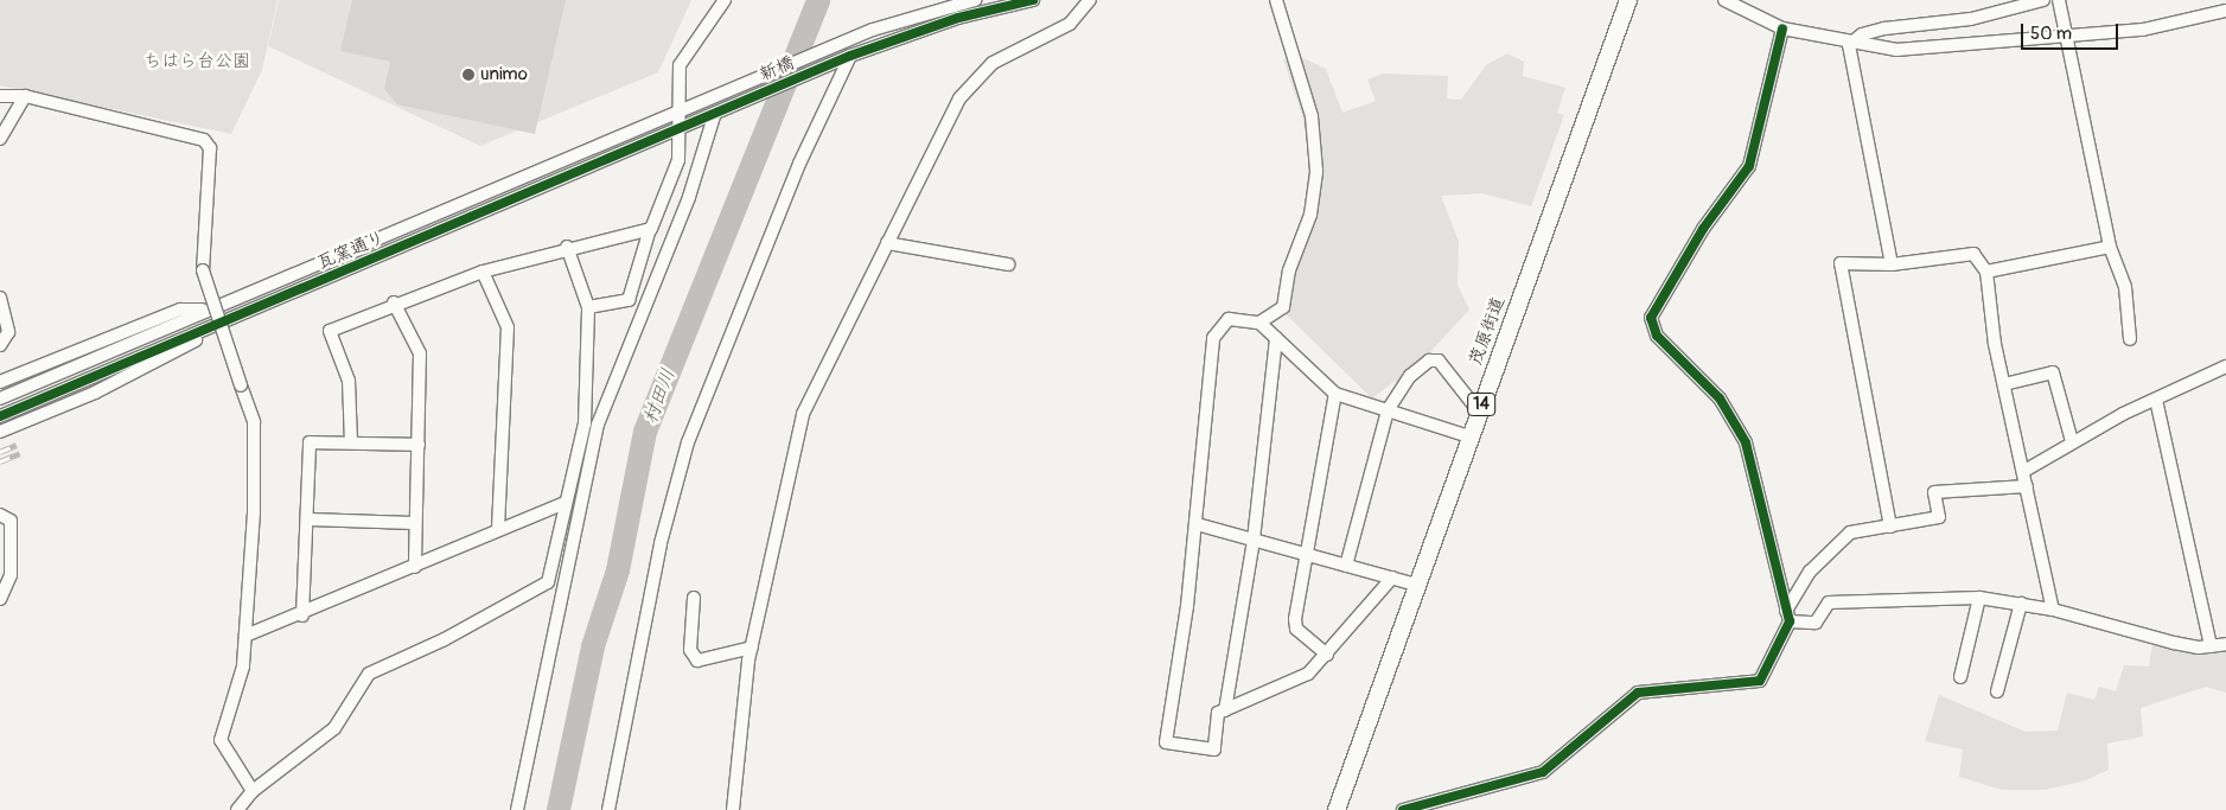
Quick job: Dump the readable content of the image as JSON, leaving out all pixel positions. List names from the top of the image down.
{
  "streets": {
    "main road": ["茂原街道", "14"],
    "street": ["新橋", "瓦窯通り"]
  },
  "crossings": [
    ["新橋", "瓦窯通り"]
  ],
  "water": ["村田川"],
  "parks": ["ちはら台公園"],
  "places": ["unimo"],
  "scale_bar": "50 m"
}
